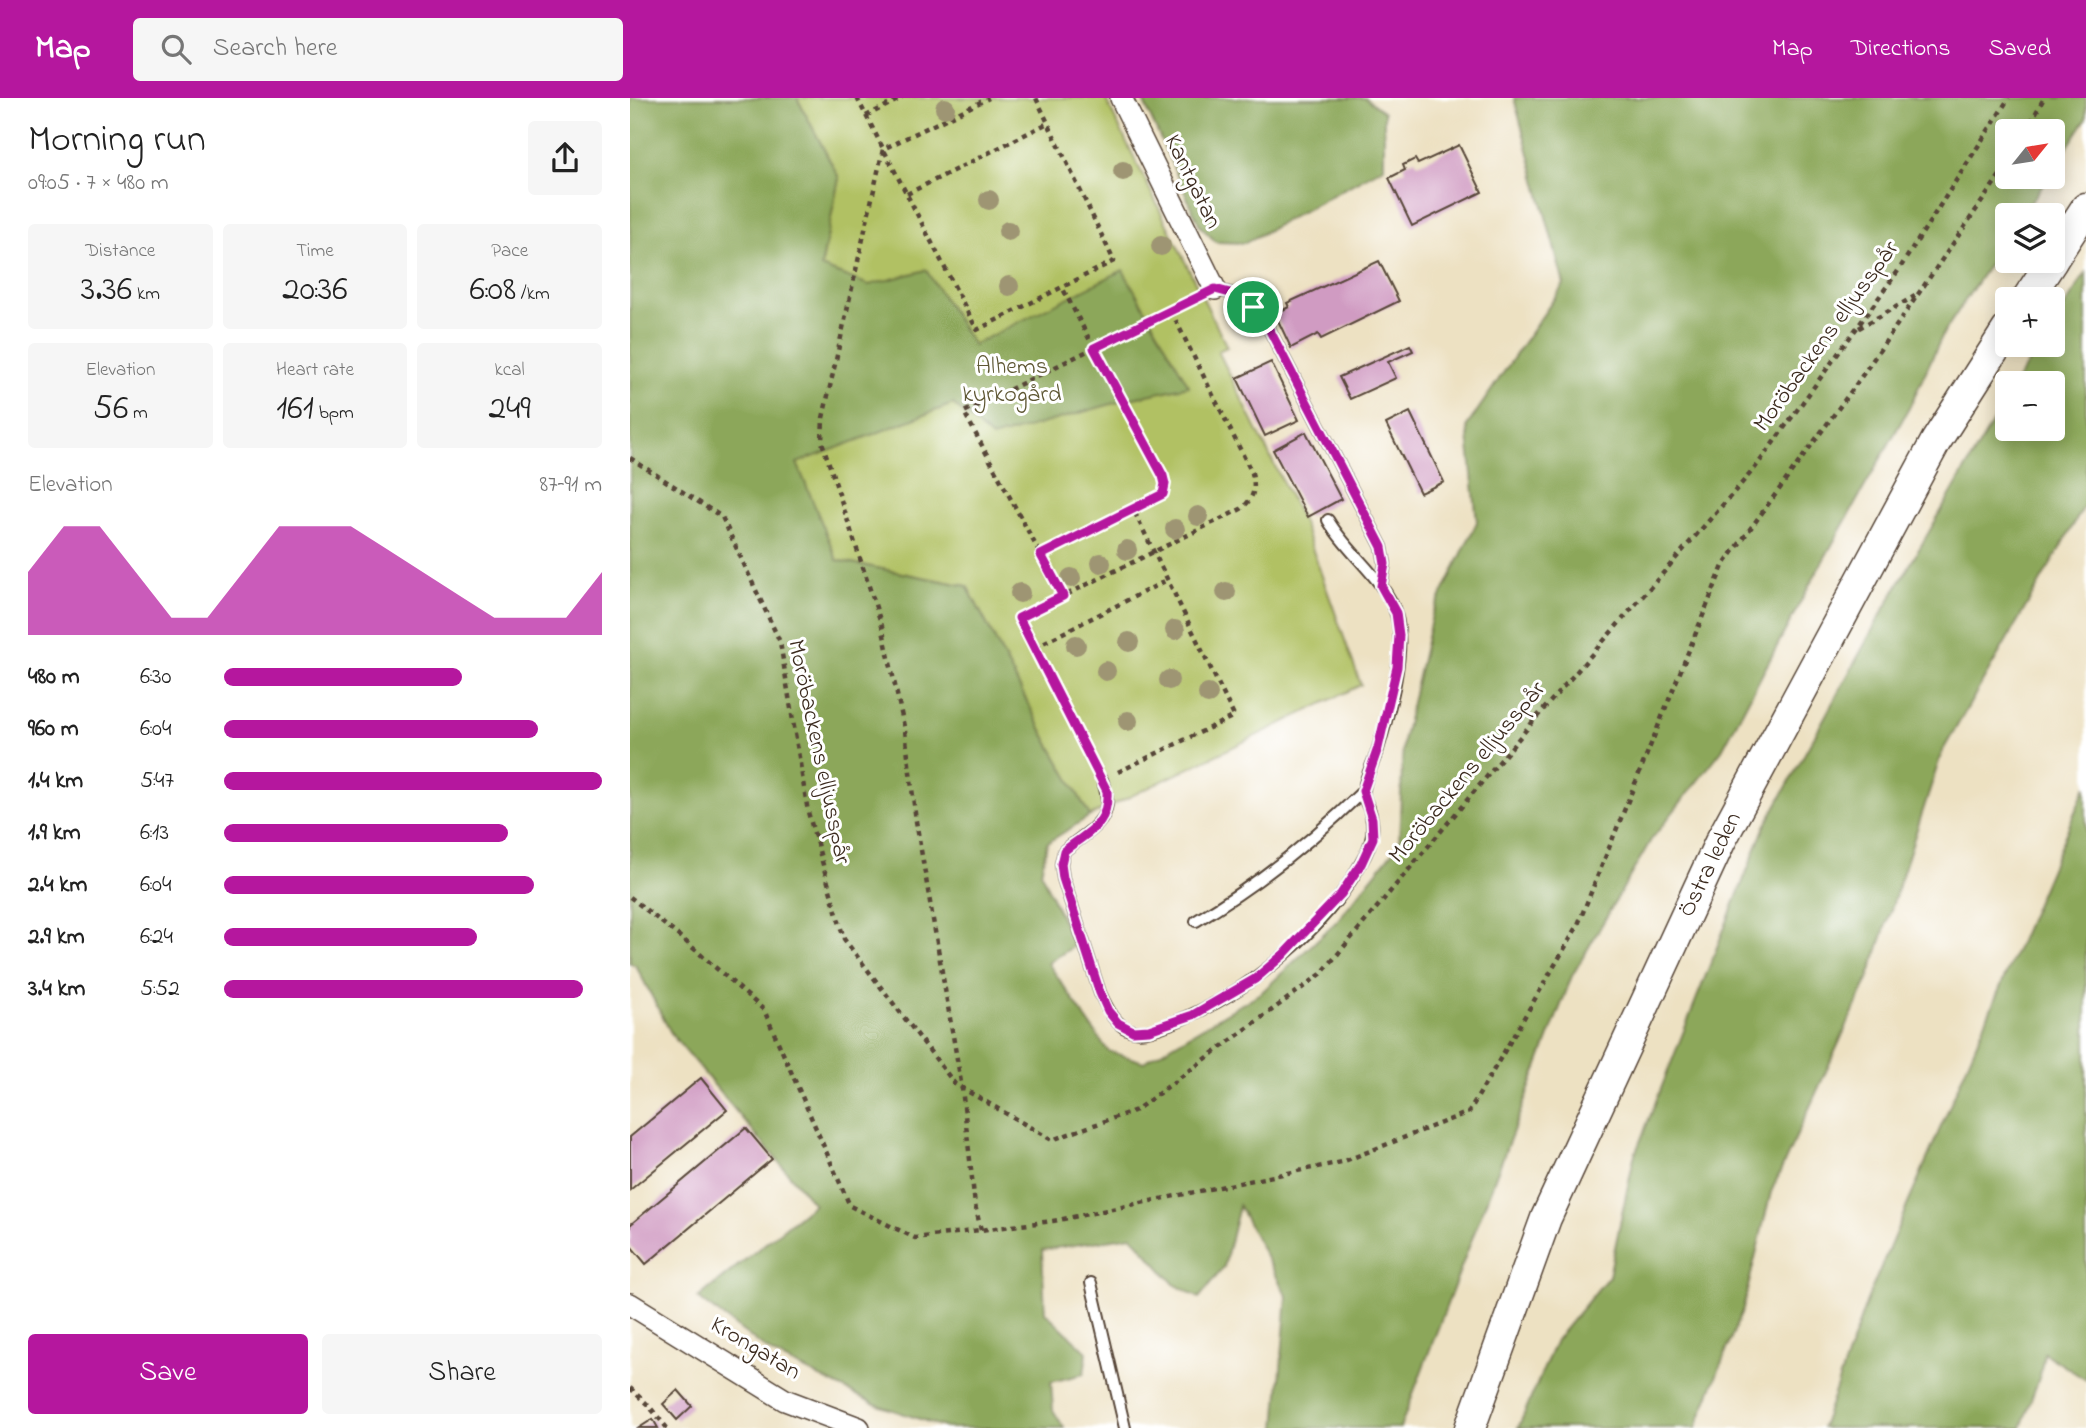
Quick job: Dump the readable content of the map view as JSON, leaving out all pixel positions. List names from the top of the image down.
{
  "streets": {
    "street": ["Kantgatan", "Östra leden", "Krongatan"],
    "path": ["Moröbackens elljusspår"]
  },
  "parks": ["Alhems kyrkogård"],
  "north": "top right",
  "page": {
    "header": "Map",
    "search": "Search here",
    "nav": ["Map", "Directions", "Saved"],
    "heading": ["Morning run", "09:05 · 7 × 480 m"],
    "map_buttons": ["+", "−"],
    "stats": [
      ["Distance", "3.36 km"],
      ["Time", "20:36"],
      ["Pace", "6:08 /km"],
      ["Elevation", "56 m"],
      ["Heart rate", "161 bpm"],
      ["kcal", "249"]
    ],
    "chart": ["Elevation", "87–91 m"],
    "list": [
      {
        "name": "480 m",
        "note": "6:30"
      },
      {
        "name": "960 m",
        "note": "6:04"
      },
      {
        "name": "1.4 km",
        "note": "5:47"
      },
      {
        "name": "1.9 km",
        "note": "6:13"
      },
      {
        "name": "2.4 km",
        "note": "6:04"
      },
      {
        "name": "2.9 km",
        "note": "6:24"
      },
      {
        "name": "3.4 km",
        "note": "5:52"
      }
    ],
    "buttons": ["Save", "Share"]
  }
}
